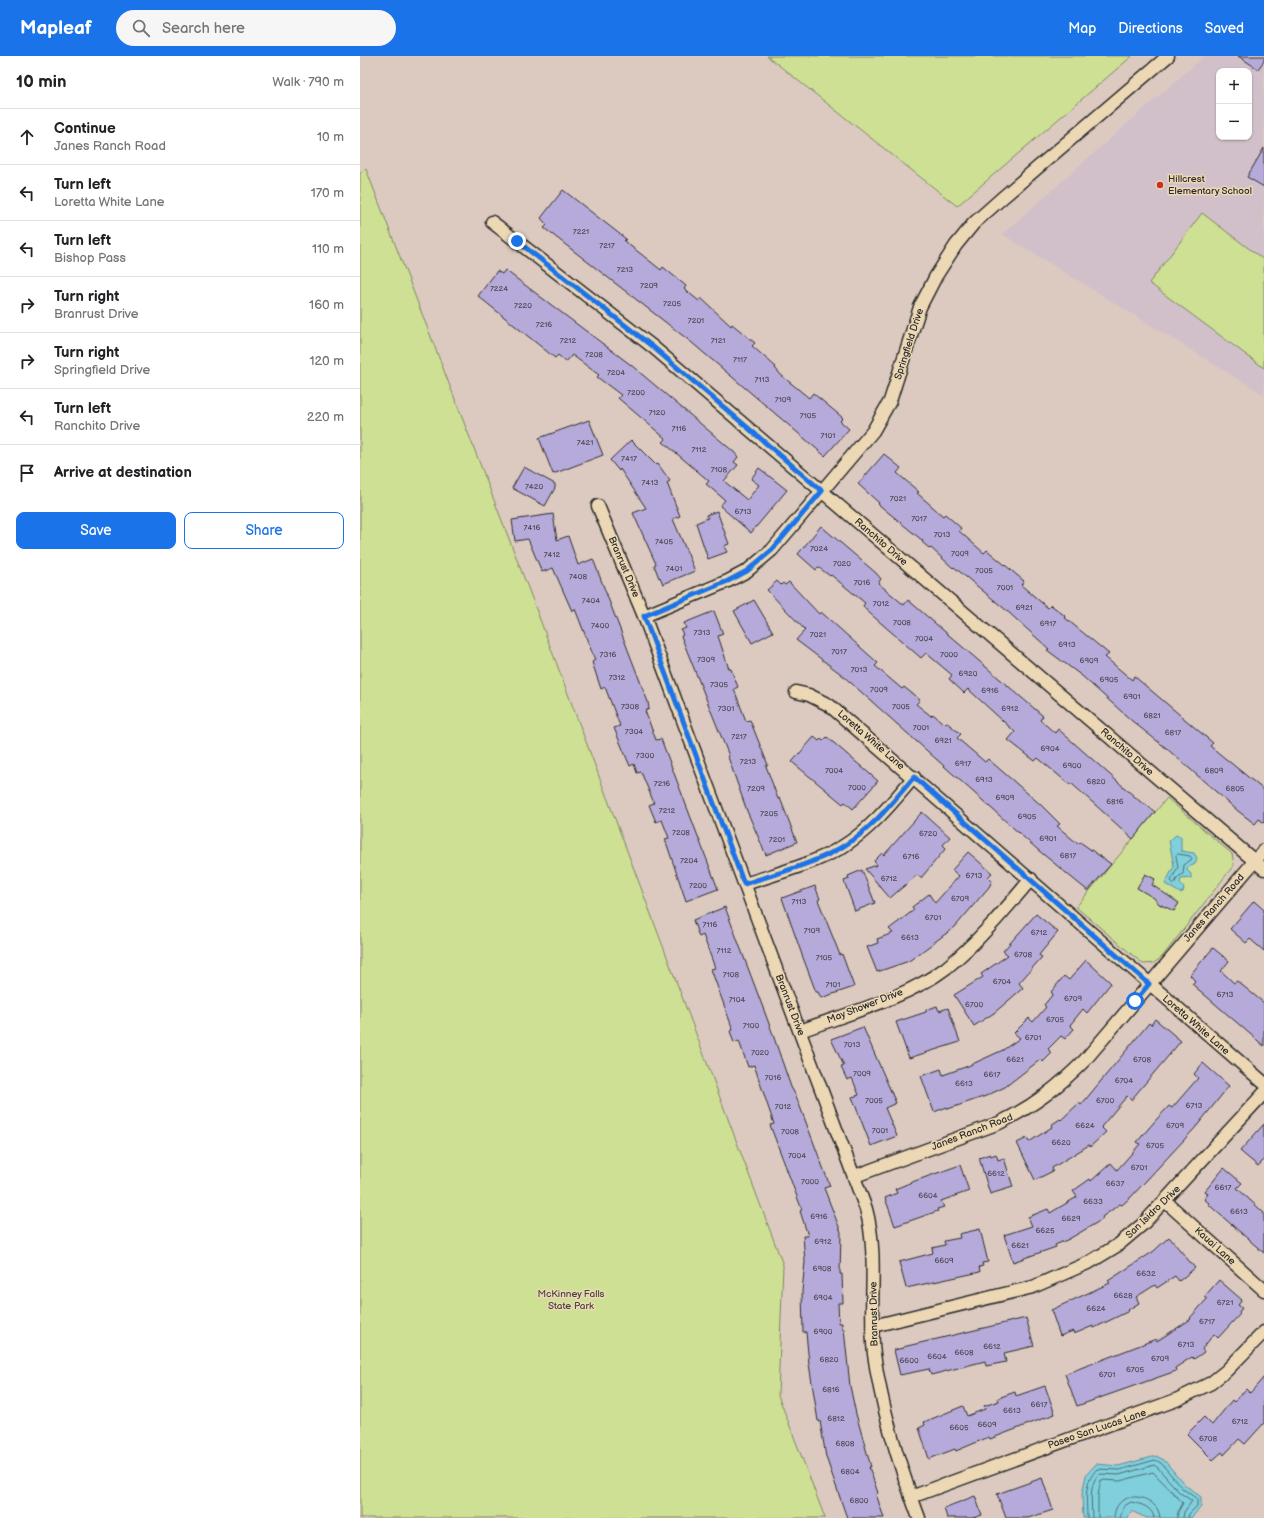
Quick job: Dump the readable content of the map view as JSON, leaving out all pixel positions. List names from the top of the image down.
{
  "streets": {
    "street": [
      "Springfield Drive",
      "Ranchito Drive",
      "Branrust Drive",
      "Loretta White Lane",
      "Janes Ranch Road",
      "May Shower Drive",
      "San Isidro Drive",
      "Kauai Lane",
      "Paseo San Lucas Lane"
    ]
  },
  "crossings": [
    ["Springfield Drive", "Ranchito Drive"],
    ["Springfield Drive", "Branrust Drive"],
    ["Ranchito Drive", "Janes Ranch Road"],
    ["Branrust Drive", "Janes Ranch Road"],
    ["Branrust Drive", "May Shower Drive"],
    ["Branrust Drive", "San Isidro Drive"],
    ["Branrust Drive", "Paseo San Lucas Lane"],
    ["Loretta White Lane", "Janes Ranch Road"],
    ["Loretta White Lane", "May Shower Drive"],
    ["San Isidro Drive", "Kauai Lane"]
  ],
  "parks": ["McKinney Falls State Park"],
  "places": ["Hillcrest Elementary School"],
  "house_numbers": [
    "7221",
    "7217",
    "7213",
    "7209",
    "7224",
    "7205",
    "7220",
    "7201",
    "7216",
    "7212",
    "7121",
    "7208",
    "7117",
    "7204",
    "7113",
    "7200",
    "7109",
    "7120",
    "7105",
    "7116",
    "7101",
    "7421",
    "7112",
    "7417",
    "7108",
    "7413",
    "7420",
    "7021",
    "6713",
    "7017",
    "7416",
    "7013",
    "7405",
    "7024",
    "7009",
    "7412",
    "7020",
    "7401",
    "7005",
    "7408",
    "7016",
    "7001",
    "7404",
    "7012",
    "6921",
    "7008",
    "6917",
    "7400",
    "7313",
    "7021",
    "7004",
    "6913",
    "7017",
    "7316",
    "7000",
    "7309",
    "6909",
    "7013",
    "6920",
    "7312",
    "6905",
    "7305",
    "7009",
    "6916",
    "6901",
    "7308",
    "7005",
    "7301",
    "6912",
    "6821",
    "7001",
    "7304",
    "6817",
    "7217",
    "6921",
    "6904",
    "7300",
    "7213",
    "6917",
    "6900",
    "7004",
    "6809",
    "6913",
    "6820",
    "7216",
    "7000",
    "7209",
    "6805",
    "6909",
    "6816",
    "7212",
    "7205",
    "6905",
    "7208",
    "6720",
    "6901",
    "7201",
    "6817",
    "6716",
    "7204",
    "6713",
    "6712",
    "7200",
    "6709",
    "7113",
    "6701",
    "7116",
    "7109",
    "6712",
    "6613",
    "7112",
    "6708",
    "7105",
    "7108",
    "6704",
    "7101",
    "6713",
    "6709",
    "7104",
    "6700",
    "6705",
    "7100",
    "6701",
    "7013",
    "7020",
    "6621",
    "6708",
    "7009",
    "6617",
    "7016",
    "6704",
    "6613",
    "7005",
    "6700",
    "6713",
    "7012",
    "6624",
    "6709",
    "7001",
    "7008",
    "6620",
    "6705",
    "7004",
    "6701",
    "6612",
    "7000",
    "6637",
    "6617",
    "6604",
    "6633",
    "6613",
    "6916",
    "6629",
    "6625",
    "6912",
    "6621",
    "6609",
    "6908",
    "6632",
    "6628",
    "6904",
    "6721",
    "6624",
    "6717",
    "6900",
    "6713",
    "6612",
    "6608",
    "6604",
    "6709",
    "6820",
    "6600",
    "6705",
    "6701",
    "6816",
    "6617",
    "6613",
    "6812",
    "6712",
    "6609",
    "6605",
    "6708",
    "6808",
    "6804",
    "6800"
  ],
  "page": {
    "header": "Mapleaf",
    "search": "Search here",
    "nav": ["Map", "Directions", "Saved"],
    "heading": ["10 min", "Walk · 790 m"],
    "map_buttons": ["+", "−"],
    "list": [
      ["Continue", "Janes Ranch Road", "10 m"],
      ["Turn left", "Loretta White Lane", "170 m"],
      ["Turn left", "Bishop Pass", "110 m"],
      ["Turn right", "Branrust Drive", "160 m"],
      ["Turn right", "Springfield Drive", "120 m"],
      ["Turn left", "Ranchito Drive", "220 m"],
      "Arrive at destination"
    ],
    "buttons": ["Save", "Share"]
  }
}
